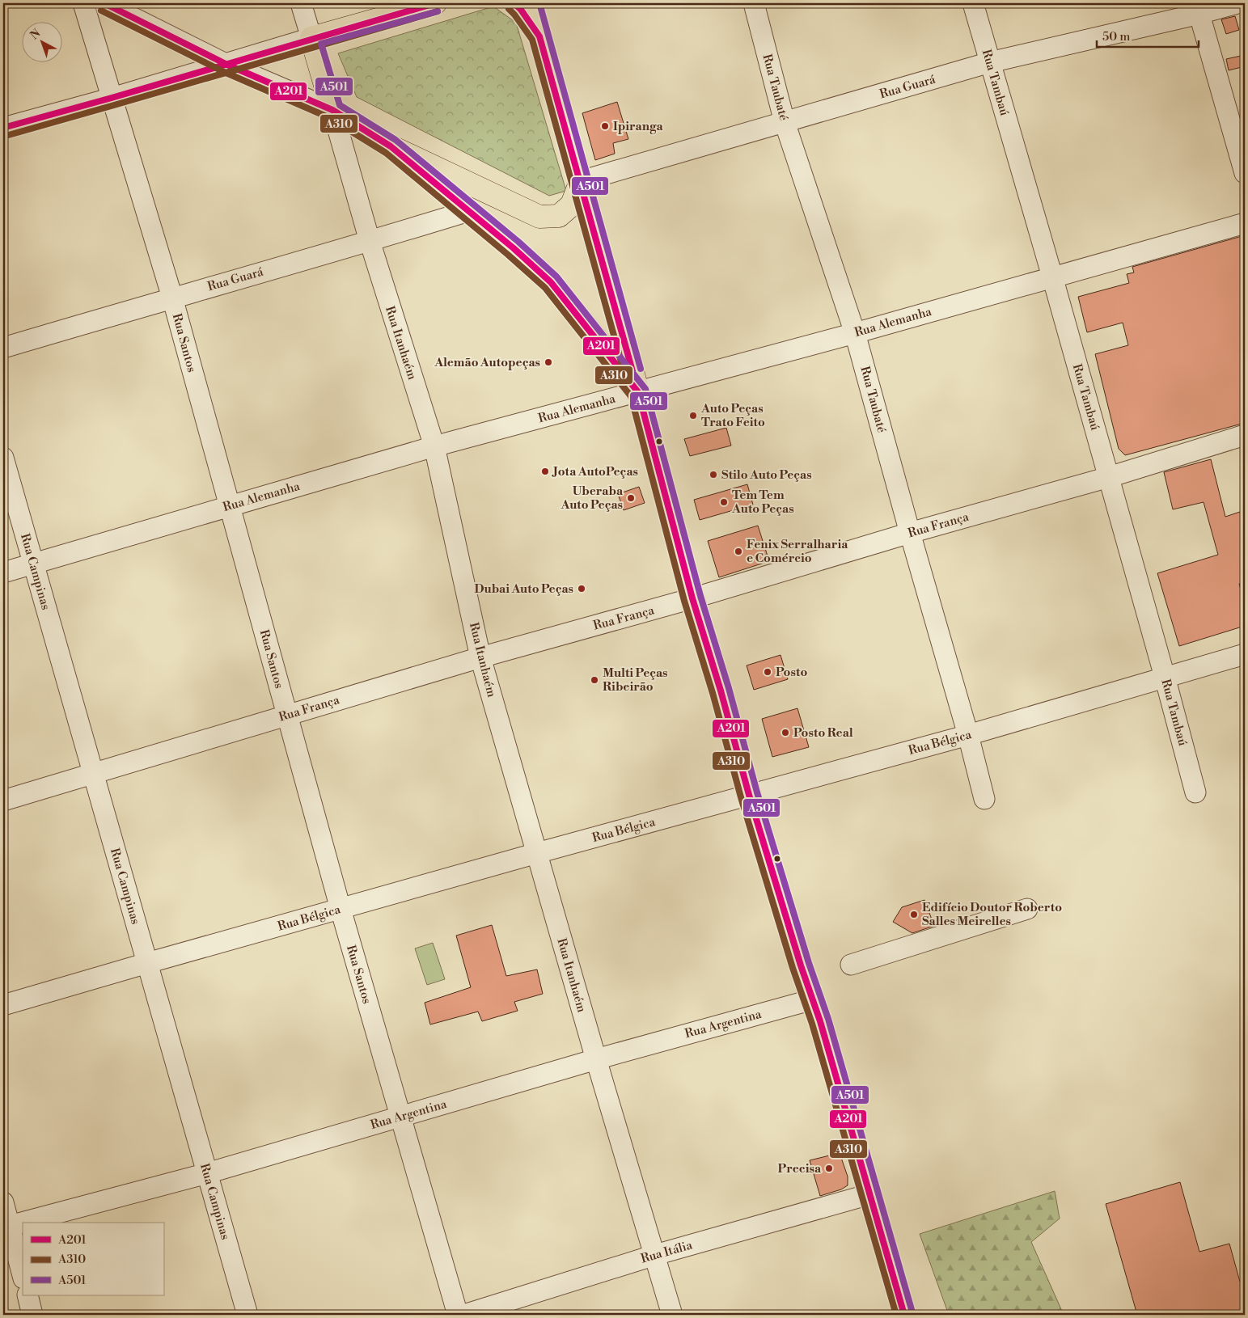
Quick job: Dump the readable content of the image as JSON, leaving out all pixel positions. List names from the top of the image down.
{
  "streets": {
    "main road": ["Rua Itanhaém"],
    "street": [
      "Rua Tambaú",
      "Rua Guará",
      "Rua Taubaté",
      "Rua Alemanha",
      "Rua Santos",
      "Rua França",
      "Rua Campinas",
      "Rua Bélgica",
      "Rua Argentina",
      "Rua Itália"
    ]
  },
  "crossings": [
    ["Rua Tambaú", "Rua Guará"],
    ["Rua Tambaú", "Rua Alemanha"],
    ["Rua Tambaú", "Rua França"],
    ["Rua Tambaú", "Rua Bélgica"],
    ["Rua Guará", "Rua Taubaté"],
    ["Rua Guará", "Rua Santos"],
    ["Rua Guará", "Rua Itanhaém"],
    ["Rua Taubaté", "Rua Alemanha"],
    ["Rua Taubaté", "Rua França"],
    ["Rua Taubaté", "Rua Bélgica"],
    ["Rua Alemanha", "Rua Santos"],
    ["Rua Alemanha", "Rua Itanhaém"],
    ["Rua Alemanha", "Rua Campinas"],
    ["Rua Santos", "Rua França"],
    ["Rua Santos", "Rua Bélgica"],
    ["Rua Santos", "Rua Argentina"],
    ["Rua Itanhaém", "Rua França"],
    ["Rua Itanhaém", "Rua Bélgica"],
    ["Rua Itanhaém", "Rua Argentina"],
    ["Rua Itanhaém", "Rua Itália"],
    ["Rua França", "Rua Campinas"],
    ["Rua Campinas", "Rua Bélgica"],
    ["Rua Campinas", "Rua Argentina"]
  ],
  "places": [
    "Ipiranga",
    "Alemão Autopeças",
    "Auto Peças Trato Feito",
    "Jota AutoPeças",
    "Stilo Auto Peças",
    "Uberaba Auto Peças",
    "Tem Tem Auto Peças",
    "Fenix Serralharia e Comércio",
    "Dubai Auto Peças",
    "Posto",
    "Multi Peças Ribeirão",
    "Posto Real",
    "Edifício Doutor Roberto Salles Meirelles",
    "Precisa"
  ],
  "lines": ["transit line A201", "transit line A501", "transit line A310"],
  "legend": ["A201", "A310", "A501"],
  "scale_bar": "50 m",
  "north": "top left"
}
